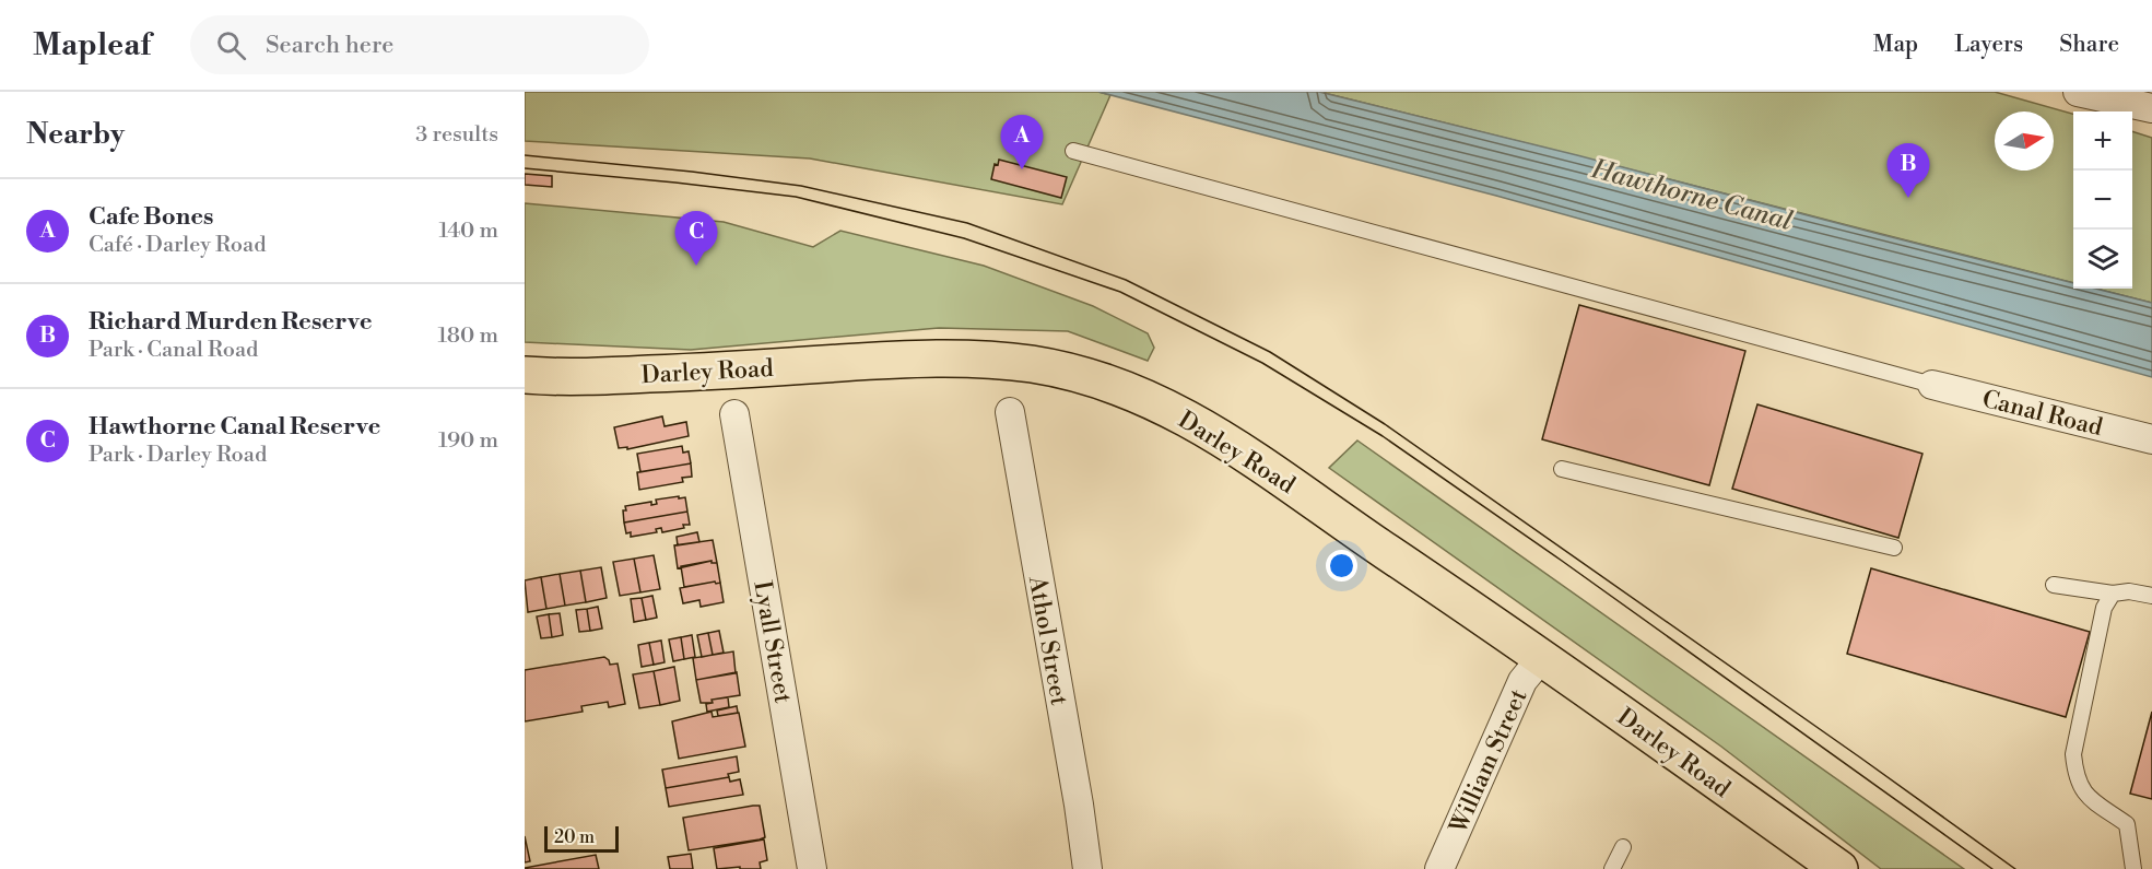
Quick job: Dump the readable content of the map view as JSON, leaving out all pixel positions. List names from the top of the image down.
{
  "streets": {
    "main road": ["Darley Road"],
    "street": [
      "Canal Road",
      "Athol Street",
      "Lyall Street",
      "William Street"
    ]
  },
  "crossings": [
    ["Darley Road", "William Street"]
  ],
  "water": ["Hawthorne Canal"],
  "scale_bar": "20 m",
  "north": "right",
  "page": {
    "header": "Mapleaf",
    "search": "Search here",
    "nav": ["Map", "Layers", "Share"],
    "heading": ["Nearby", "3 results"],
    "map_buttons": ["+", "−"],
    "pins": ["A", "B", "C"],
    "list": [
      {
        "mark": "A",
        "name": "Cafe Bones",
        "note": "Café · Darley Road",
        "value": "140 m"
      },
      {
        "mark": "B",
        "name": "Richard Murden Reserve",
        "note": "Park · Canal Road",
        "value": "180 m"
      },
      {
        "mark": "C",
        "name": "Hawthorne Canal Reserve",
        "note": "Park · Darley Road",
        "value": "190 m"
      }
    ],
    "scale": "20 m"
  }
}
